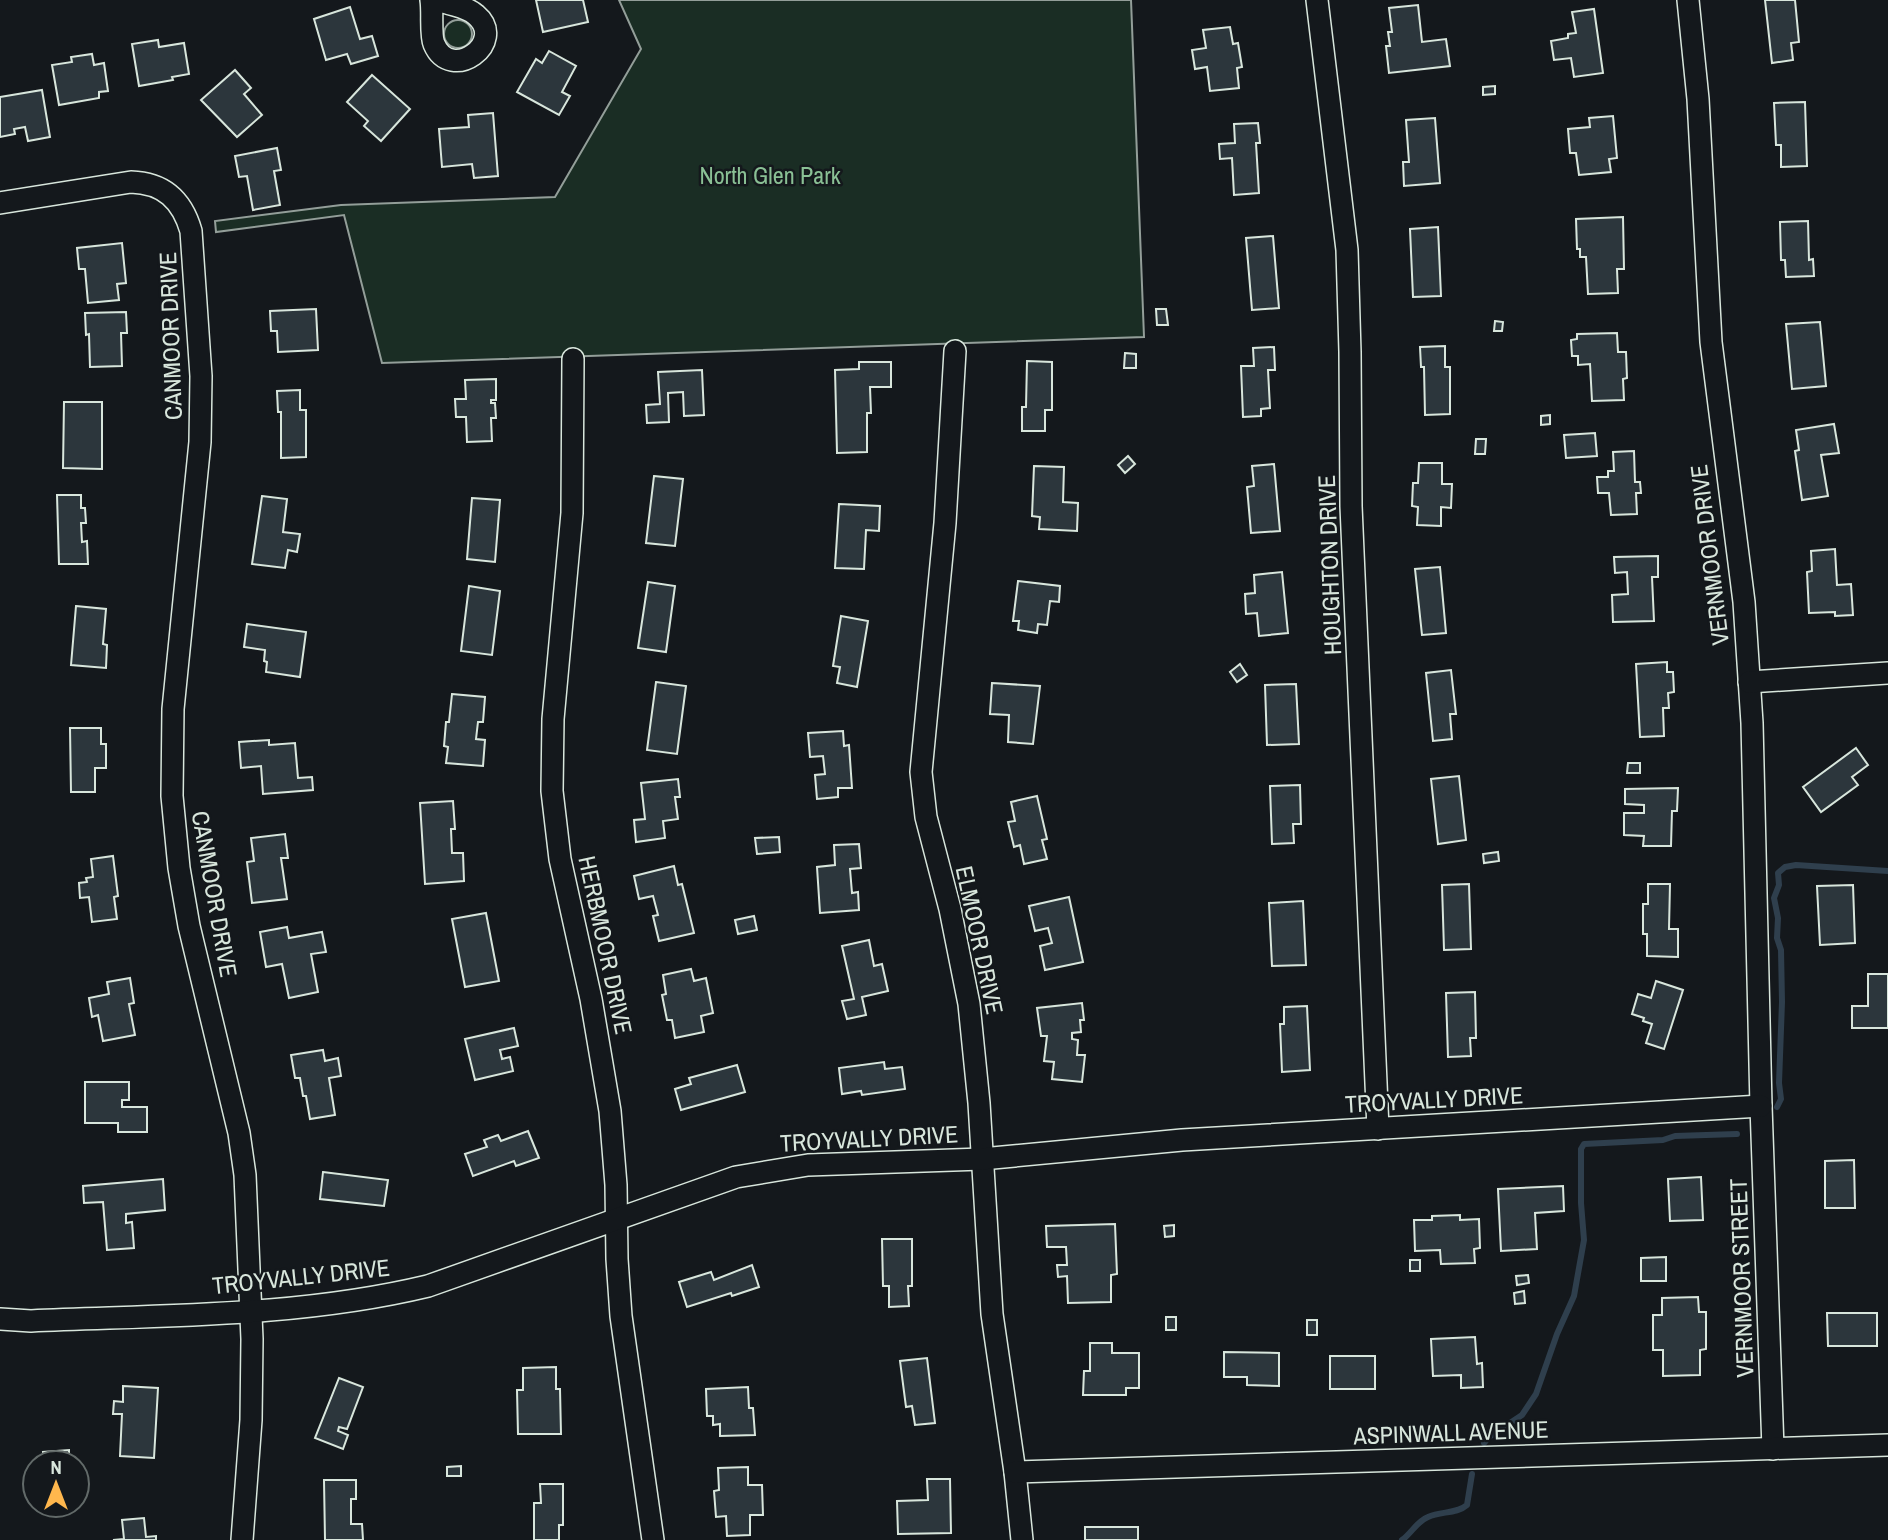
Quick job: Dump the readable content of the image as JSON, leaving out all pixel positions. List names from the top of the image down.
{
  "streets": {
    "street": [
      "CANMOOR DRIVE",
      "VERNMOOR DRIVE",
      "HOUGHTON DRIVE",
      "ELMOOR DRIVE",
      "HERBMOOR DRIVE",
      "TROYVALLY DRIVE",
      "VERNMOOR STREET",
      "ASPINWALL AVENUE"
    ]
  },
  "crossings": [
    ["CANMOOR DRIVE", "TROYVALLY DRIVE"],
    ["VERNMOOR DRIVE", "TROYVALLY DRIVE"],
    ["VERNMOOR DRIVE", "VERNMOOR STREET"],
    ["HOUGHTON DRIVE", "TROYVALLY DRIVE"],
    ["ELMOOR DRIVE", "TROYVALLY DRIVE"],
    ["ELMOOR DRIVE", "ASPINWALL AVENUE"],
    ["HERBMOOR DRIVE", "TROYVALLY DRIVE"],
    ["TROYVALLY DRIVE", "VERNMOOR STREET"],
    ["VERNMOOR STREET", "ASPINWALL AVENUE"]
  ],
  "parks": ["North Glen Park"],
  "north": "top"
}
